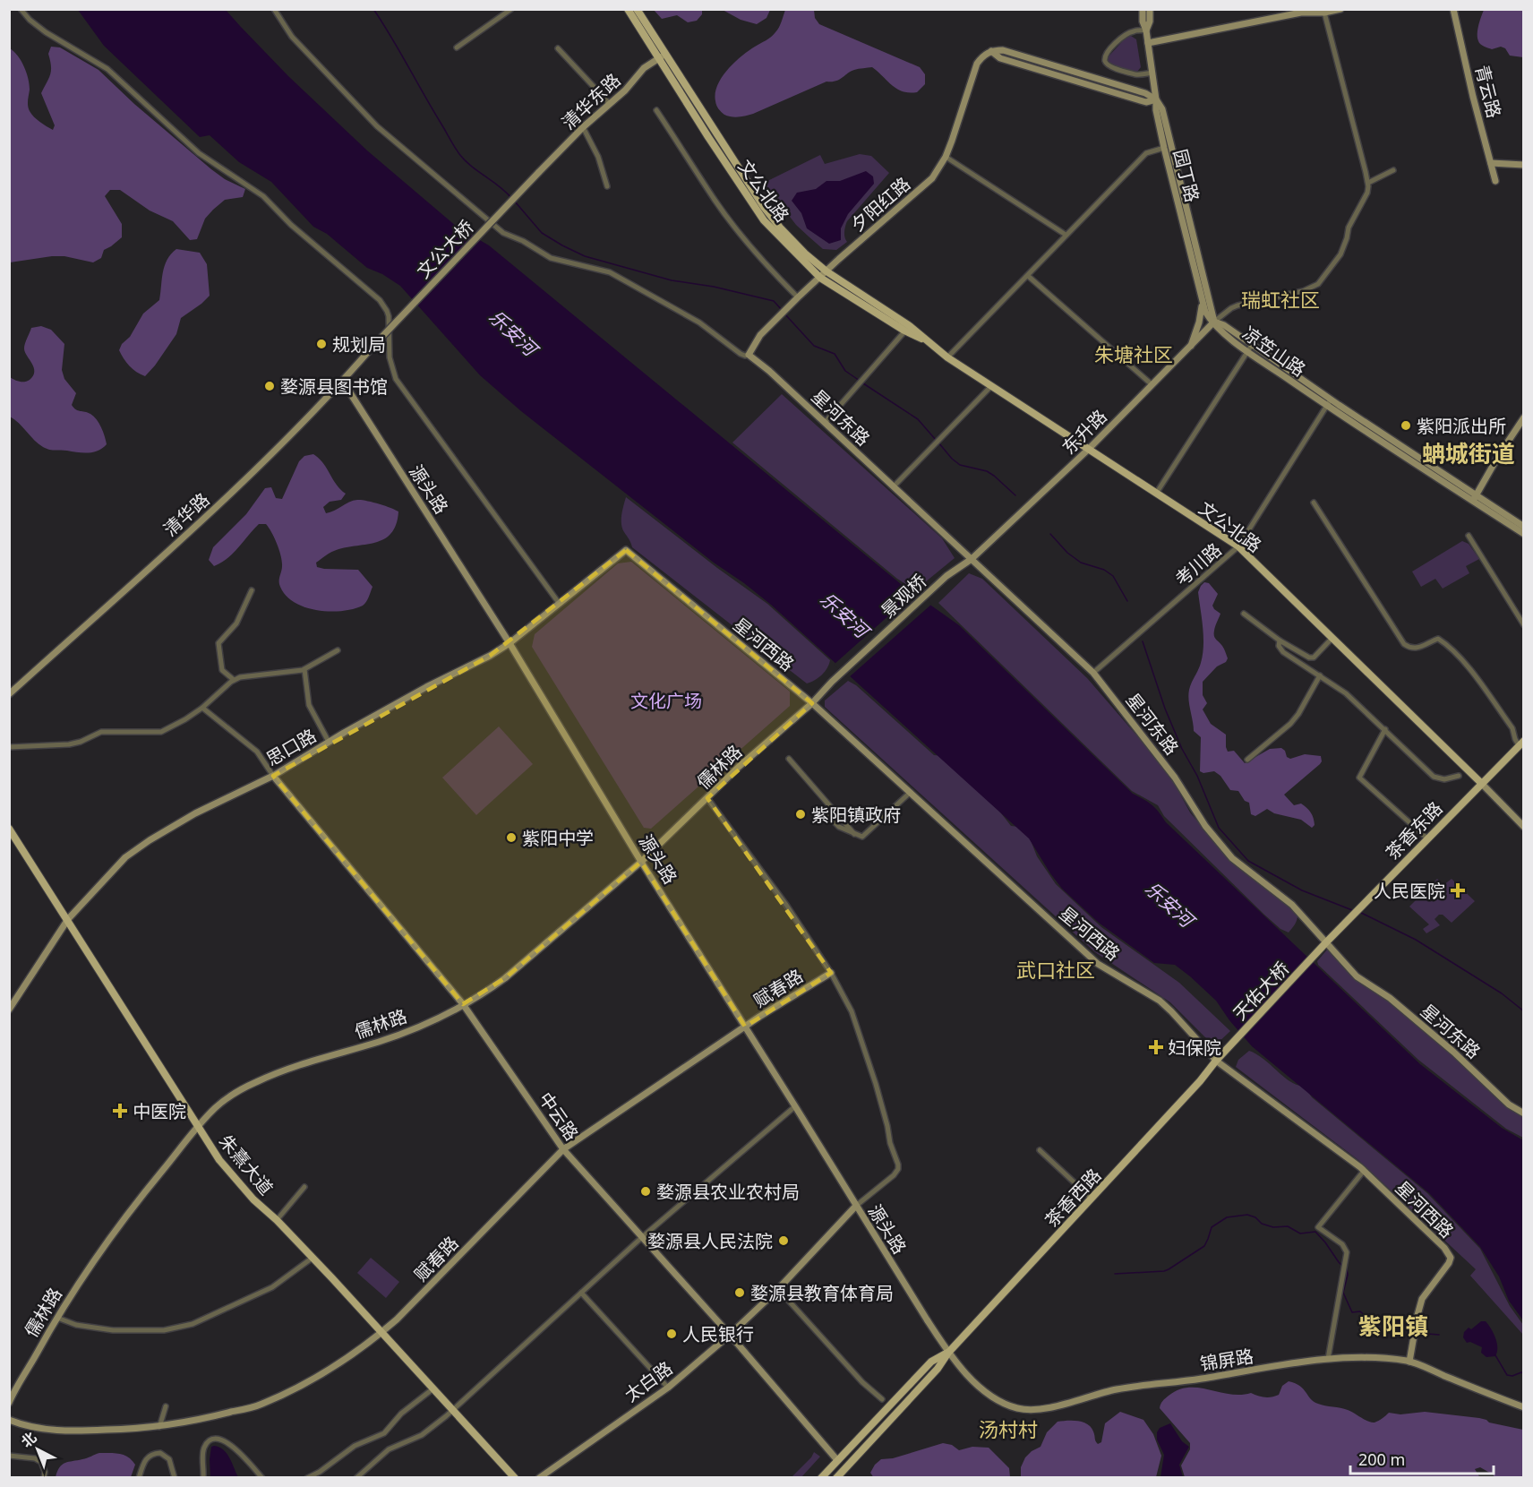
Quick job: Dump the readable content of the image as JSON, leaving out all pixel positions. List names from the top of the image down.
{
  "streets": {
    "main road": [
      "文公北路",
      "茶香东路",
      "天佑大桥",
      "朱熹大道",
      "茶香西路"
    ],
    "street": [
      "青云路",
      "清华东路",
      "园丁路",
      "夕阳红路",
      "文公大桥",
      "凉笠山路",
      "星河东路",
      "东升路",
      "源头路",
      "清华路",
      "考川路",
      "景观桥",
      "星河西路",
      "思口路",
      "儒林路",
      "赋春路",
      "中云路",
      "锦屏路",
      "太白路"
    ]
  },
  "crossings": [
    ["清华东路", "文公北路"],
    ["清华东路", "文公大桥"],
    ["园丁路", "夕阳红路"],
    ["园丁路", "凉笠山路"],
    ["园丁路", "东升路"],
    ["文公北路", "夕阳红路"],
    ["文公北路", "东升路"],
    ["文公北路", "考川路"],
    ["文公北路", "茶香东路"],
    ["夕阳红路", "星河东路"],
    ["文公大桥", "清华路"],
    ["凉笠山路", "东升路"],
    ["凉笠山路", "考川路"],
    ["星河东路", "东升路"],
    ["星河东路", "考川路"],
    ["星河东路", "景观桥"],
    ["星河东路", "茶香东路"],
    ["星河东路", "天佑大桥"],
    ["东升路", "景观桥"],
    ["源头路", "清华路"],
    ["源头路", "思口路"],
    ["源头路", "儒林路"],
    ["源头路", "赋春路"],
    ["源头路", "茶香西路"],
    ["源头路", "锦屏路"],
    ["源头路", "太白路"],
    ["景观桥", "星河西路"],
    ["景观桥", "儒林路"],
    ["星河西路", "思口路"],
    ["星河西路", "儒林路"],
    ["星河西路", "天佑大桥"],
    ["星河西路", "茶香西路"],
    ["星河西路", "锦屏路"],
    ["思口路", "中云路"],
    ["思口路", "朱熹大道"],
    ["儒林路", "中云路"],
    ["儒林路", "朱熹大道"],
    ["茶香东路", "天佑大桥"],
    ["赋春路", "中云路"],
    ["赋春路", "朱熹大道"],
    ["天佑大桥", "茶香西路"],
    ["中云路", "太白路"],
    ["茶香西路", "锦屏路"]
  ],
  "districts": [
    "瑞虹社区",
    "朱塘社区",
    "蚺城街道",
    "武口社区",
    "紫阳镇",
    "汤村村"
  ],
  "water": ["乐安河"],
  "parks": ["文化广场"],
  "places": {
    "other": [
      "规划局",
      "婺源县图书馆",
      "紫阳派出所",
      "紫阳镇政府",
      "紫阳中学",
      "婺源县农业农村局",
      "婺源县人民法院",
      "婺源县教育体育局",
      "人民银行"
    ],
    "health": ["人民医院", "妇保院", "中医院"]
  },
  "scale_bar": "200 m",
  "north": "top left"
}
